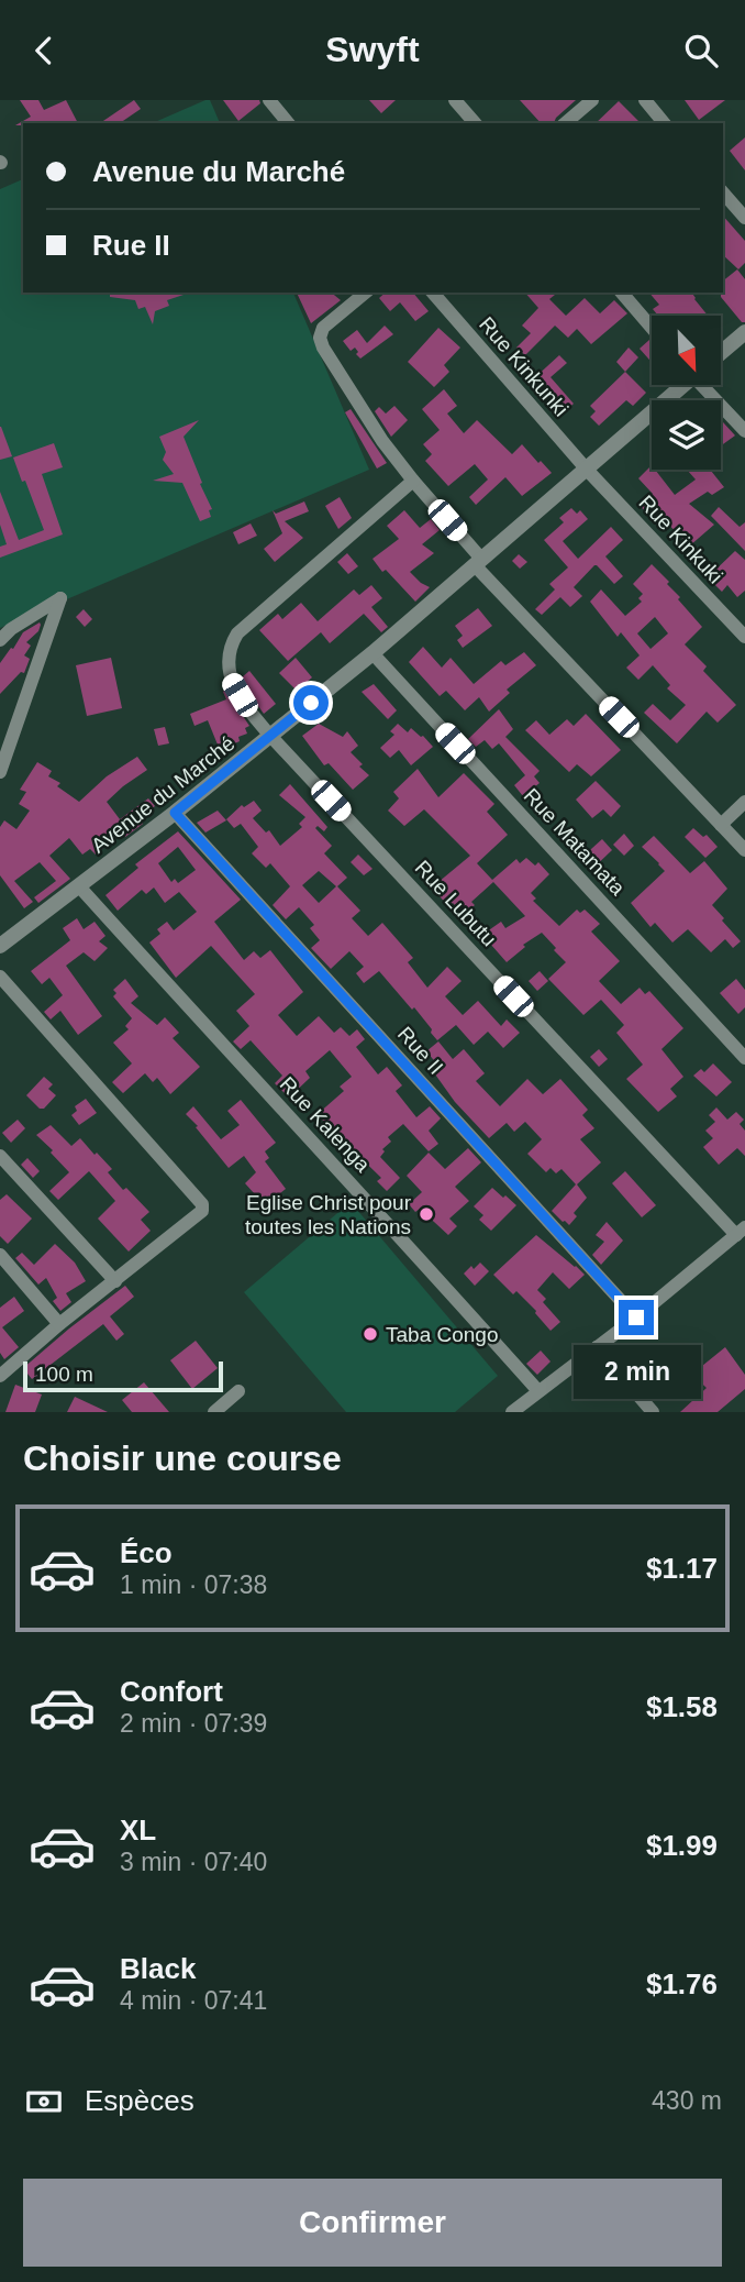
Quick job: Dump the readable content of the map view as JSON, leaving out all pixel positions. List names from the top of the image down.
{
  "streets": {
    "street": [
      "Rue Kinkunki",
      "Rue Kinkuki",
      "Avenue du Marché",
      "Rue Matamata",
      "Rue Lubutu",
      "Rue II",
      "Rue Kalenga"
    ]
  },
  "crossings": [
    ["Rue Kinkunki", "Rue Kinkuki"],
    ["Rue Kinkunki", "Avenue du Marché"],
    ["Rue Kinkuki", "Avenue du Marché"],
    ["Avenue du Marché", "Rue Matamata"],
    ["Avenue du Marché", "Rue Lubutu"],
    ["Avenue du Marché", "Rue II"],
    ["Avenue du Marché", "Rue Kalenga"]
  ],
  "places": ["Eglise Christ pour toutes les Nations", "Taba Congo"],
  "scale_bar": "100 m",
  "north": "bottom right",
  "page": {
    "header": "Swyft",
    "banner": ["Avenue du Marché", "Rue II"],
    "bubble": "2 min",
    "scale": "100 m",
    "heading": "Choisir une course",
    "list": [
      {
        "name": "Éco",
        "note": "1 min · 07:38",
        "value": "$1.17"
      },
      {
        "name": "Confort",
        "note": "2 min · 07:39",
        "value": "$1.58"
      },
      {
        "name": "XL",
        "note": "3 min · 07:40",
        "value": "$1.99"
      },
      {
        "name": "Black",
        "note": "4 min · 07:41",
        "value": "$1.76"
      }
    ],
    "pay": ["Espèces", "430 m"],
    "buttons": "Confirmer"
  }
}
